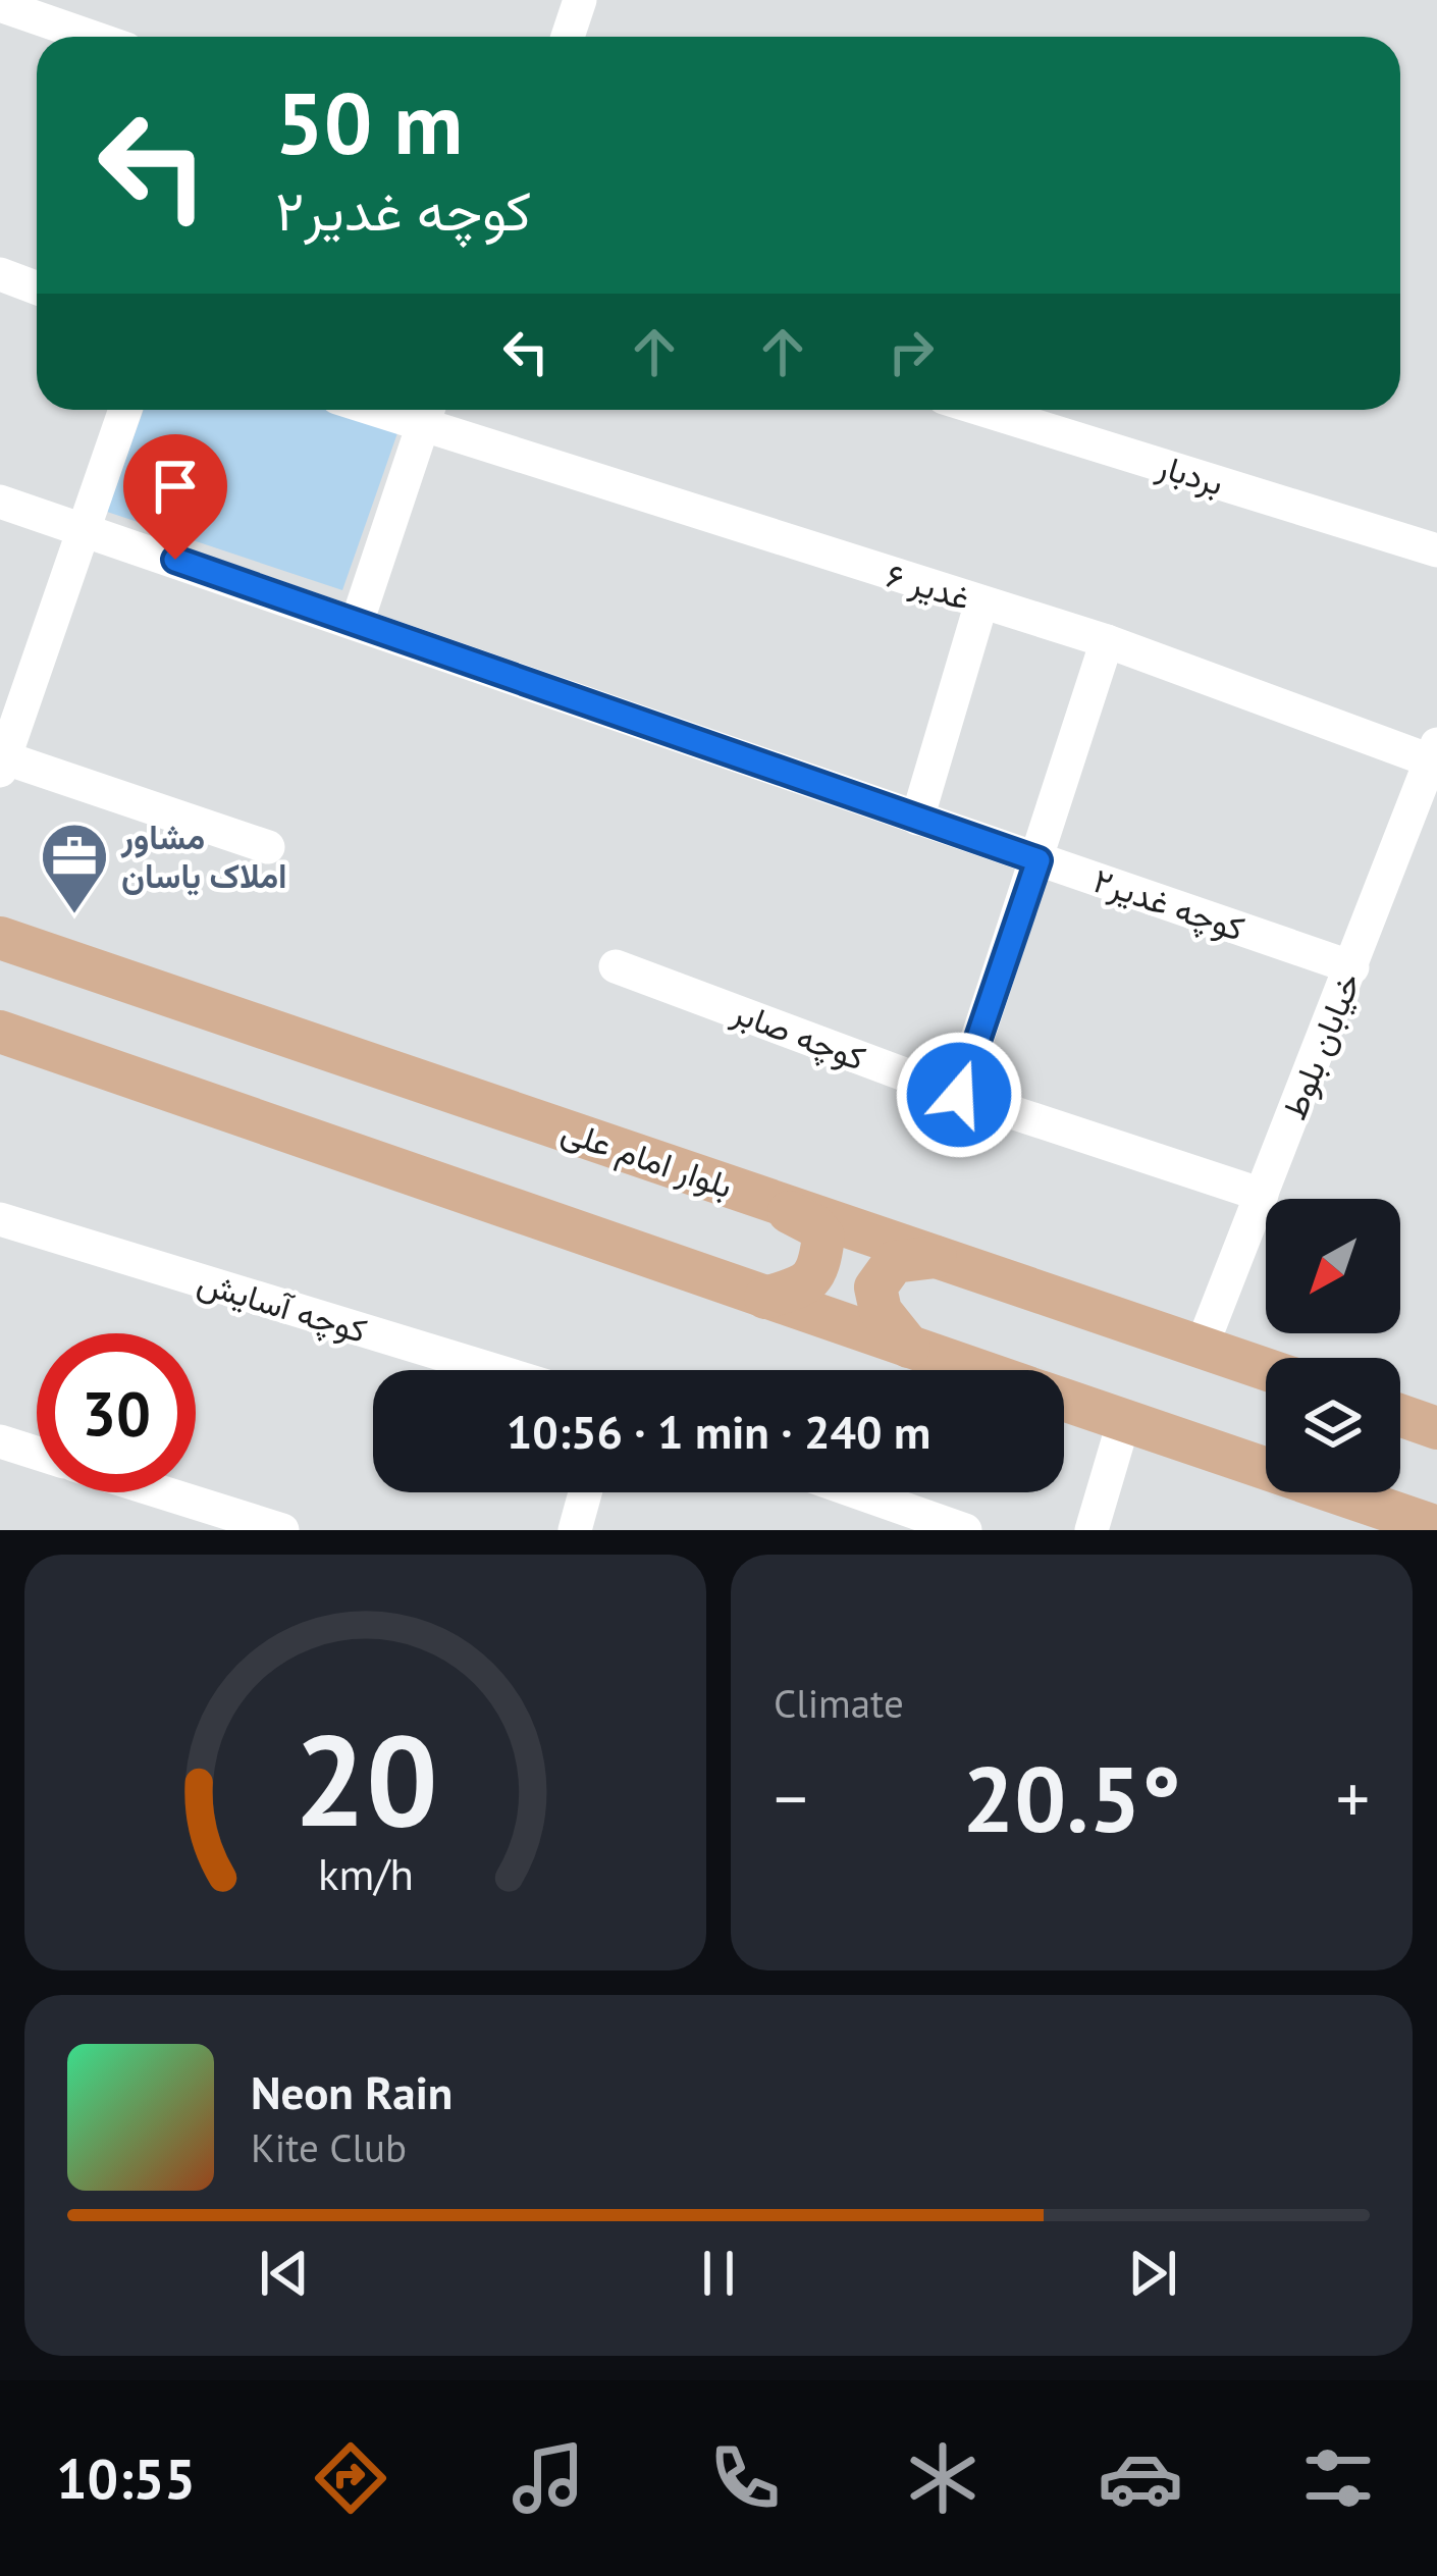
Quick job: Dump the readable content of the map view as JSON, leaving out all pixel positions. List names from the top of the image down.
{
  "streets": {
    "main road": ["بلوار امام على"],
    "street": [
      "بردبار",
      "غدیر ۶",
      "کوچه غدیر۲",
      "کوچه صابر",
      "خیابان بلوط",
      "کوچه آسایش"
    ]
  },
  "crossings": [
    ["غدیر ۶", "خیابان بلوط"],
    ["کوچه غدیر۲", "خیابان بلوط"],
    ["کوچه صابر", "خیابان بلوط"],
    ["خیابان بلوط", "بلوار امام على"]
  ],
  "places": {
    "office": ["مشاور املاک یاسان"]
  },
  "north": "bottom left",
  "page": {
    "turn": ["50 m", "کوچه غدیر۲"],
    "limit": "30",
    "trip": "10:56 · 1 min · 240 m",
    "tile": "Climate",
    "heat": ["−", "20.5°", "+"],
    "song": ["Neon Rain", "Kite Club"],
    "tabs": "10:55",
    "gauge": ["20", "km/h"]
  }
}
